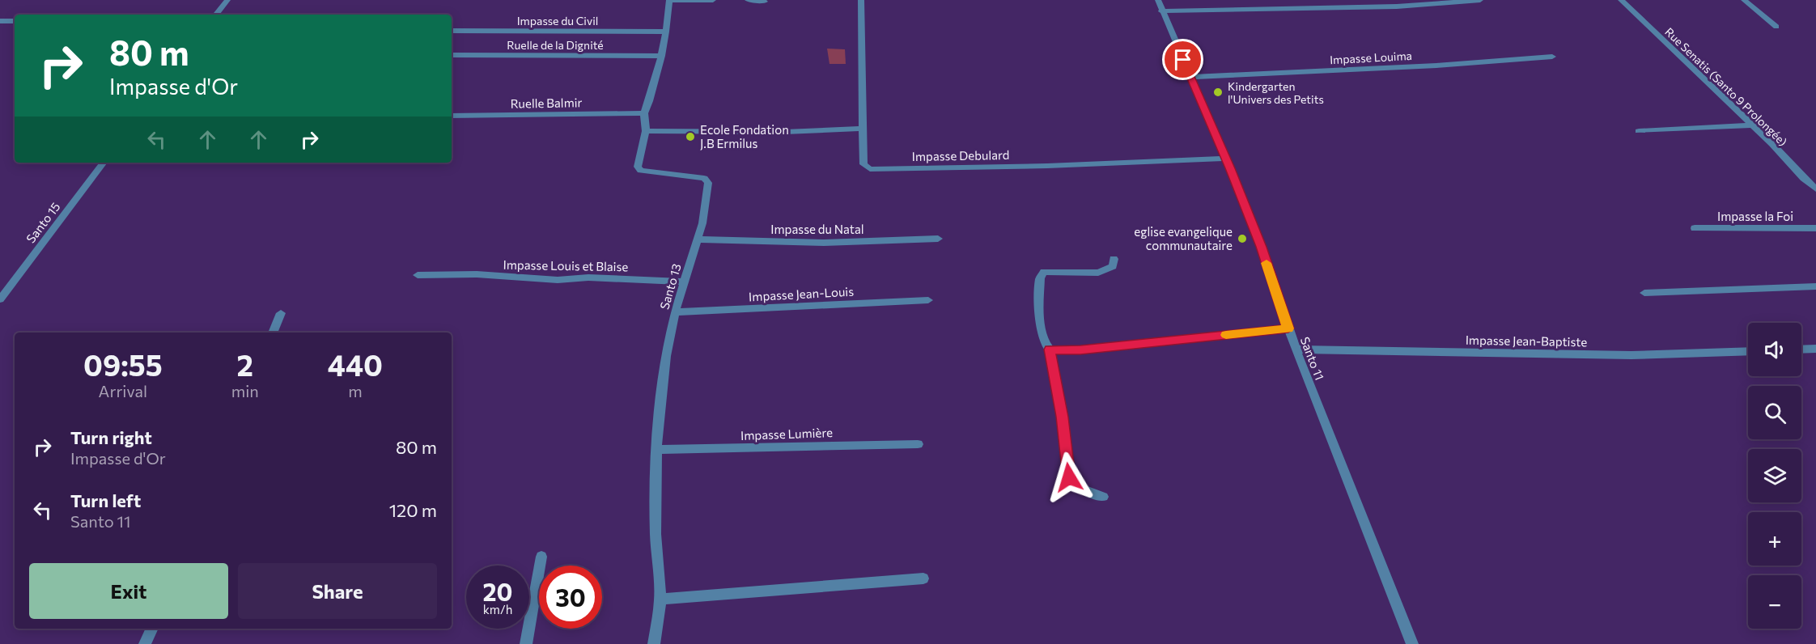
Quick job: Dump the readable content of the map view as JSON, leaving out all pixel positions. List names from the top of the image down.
{
  "streets": {
    "street": [
      "Impasse du Civil",
      "Ruelle de la Dignité",
      "Impasse Louima",
      "Rue Senatis (Santo 9 Prolongée)",
      "Ruelle Balmir",
      "Impasse Debulard",
      "Impasse la Foi",
      "Santo 15",
      "Impasse du Natal",
      "Impasse Louis et Blaise",
      "Santo 13",
      "Impasse Jean-Louis",
      "Impasse Jean-Baptiste",
      "Santo 11",
      "Impasse Lumière"
    ]
  },
  "crossings": [
    ["Impasse du Civil", "Santo 13"],
    ["Ruelle de la Dignité", "Santo 13"],
    ["Impasse Louima", "Santo 11"],
    ["Ruelle Balmir", "Santo 13"],
    ["Impasse Debulard", "Santo 11"],
    ["Impasse du Natal", "Santo 13"],
    ["Impasse Louis et Blaise", "Santo 13"],
    ["Santo 13", "Impasse Jean-Louis"],
    ["Santo 13", "Impasse Lumière"],
    ["Impasse Jean-Baptiste", "Santo 11"]
  ],
  "places": ["Kindergarten l'Univers des Petits", "Ecole Fondation J.B Ermilus", "eglise evangelique communautaire"],
  "page": {
    "turn": ["80 m", "Impasse d'Or"],
    "map_buttons": ["+", "−"],
    "eta": [
      "09:55",
      "Arrival",
      "2",
      "min",
      "440",
      "m"
    ],
    "list": [
      {
        "name": "Turn right",
        "note": "Impasse d'Or",
        "value": "80 m"
      },
      {
        "name": "Turn left",
        "note": "Santo 11",
        "value": "120 m"
      }
    ],
    "buttons": ["Exit", "Share"],
    "speed": "20 km/h",
    "limit": "30"
  }
}
